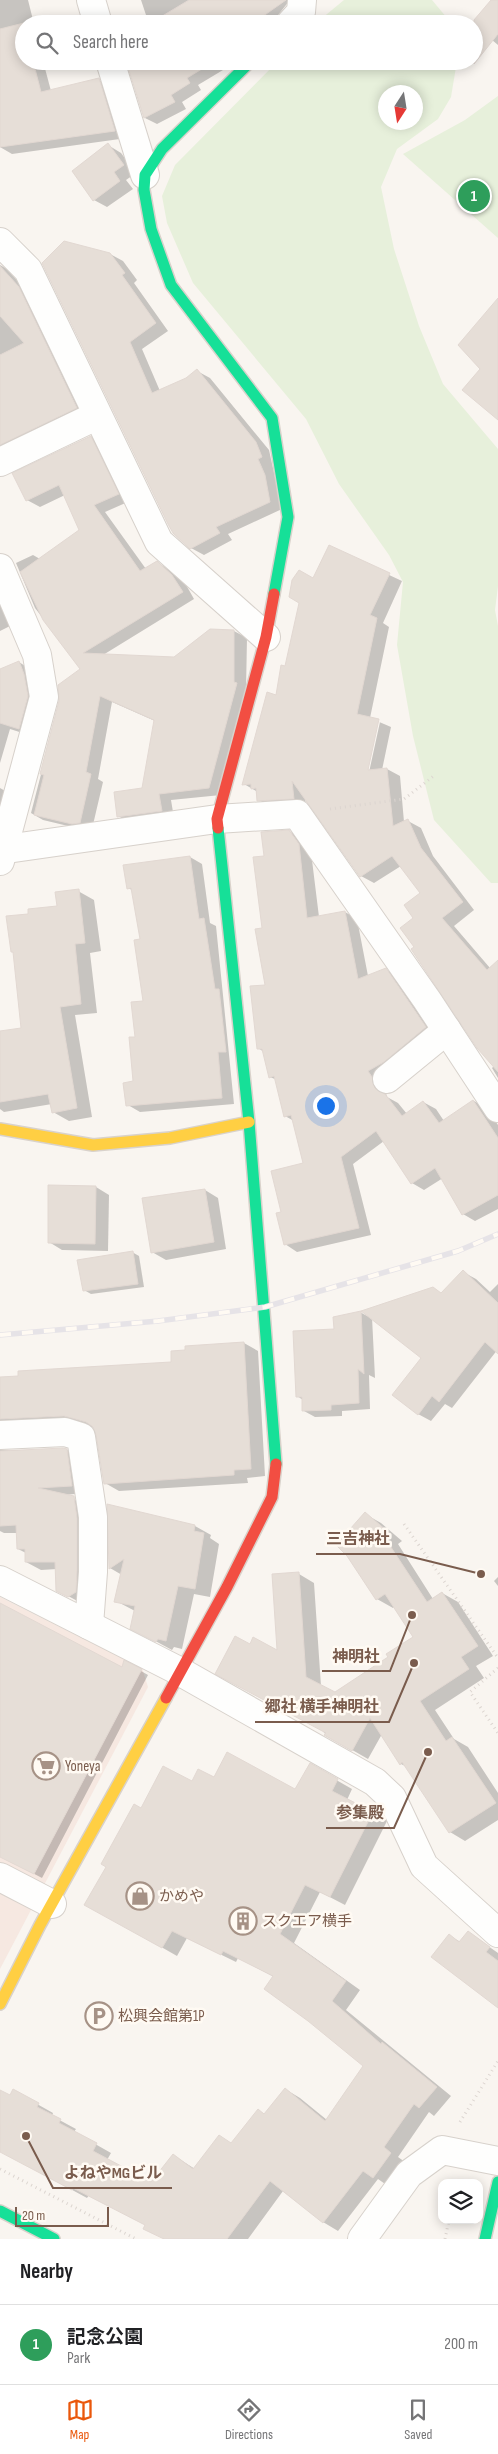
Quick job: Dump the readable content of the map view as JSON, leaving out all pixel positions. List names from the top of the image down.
{
  "places": {
    "other": [
      "三吉神社",
      "神明社",
      "郷社 横手神明社",
      "参集殿",
      "よねやMGビル"
    ],
    "supermarket": ["Yoneya"],
    "shop": ["かめや"],
    "building": ["スクエア横手"],
    "parking": ["松興会館第1P"]
  },
  "scale_bar": "20 m",
  "north": "bottom",
  "page": {
    "search": "Search here",
    "pins": "1",
    "scale": "20 m",
    "heading": "Nearby",
    "list": [
      {
        "mark": "1",
        "name": "記念公園",
        "note": "Park",
        "value": "200 m"
      }
    ],
    "nav": ["Map", "Directions", "Saved"]
  }
}
